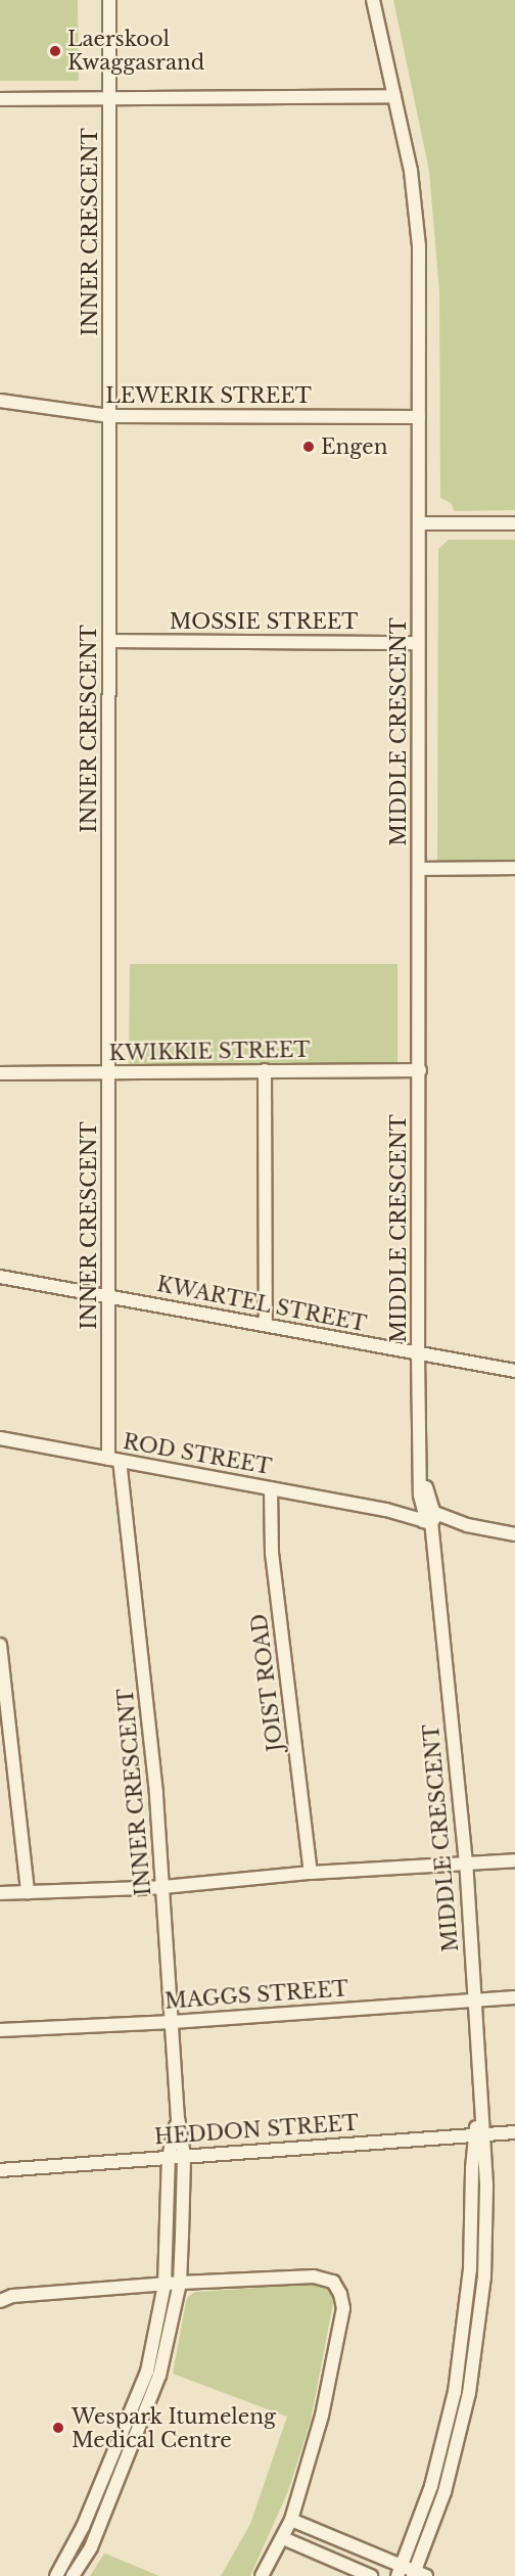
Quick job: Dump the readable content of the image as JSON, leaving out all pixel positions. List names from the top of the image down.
{
  "streets": {
    "street": [
      "INNER CRESCENT",
      "LEWERIK STREET",
      "MOSSIE STREET",
      "MIDDLE CRESCENT",
      "KWIKKIE STREET",
      "KWARTEL STREET",
      "ROD STREET",
      "JOIST ROAD",
      "MAGGS STREET",
      "HEDDON STREET"
    ]
  },
  "crossings": [
    ["INNER CRESCENT", "LEWERIK STREET"],
    ["INNER CRESCENT", "MOSSIE STREET"],
    ["INNER CRESCENT", "KWIKKIE STREET"],
    ["INNER CRESCENT", "KWARTEL STREET"],
    ["INNER CRESCENT", "ROD STREET"],
    ["INNER CRESCENT", "MAGGS STREET"],
    ["INNER CRESCENT", "HEDDON STREET"],
    ["LEWERIK STREET", "MIDDLE CRESCENT"],
    ["MOSSIE STREET", "MIDDLE CRESCENT"],
    ["MIDDLE CRESCENT", "KWIKKIE STREET"],
    ["MIDDLE CRESCENT", "KWARTEL STREET"],
    ["MIDDLE CRESCENT", "ROD STREET"],
    ["MIDDLE CRESCENT", "MAGGS STREET"],
    ["MIDDLE CRESCENT", "HEDDON STREET"],
    ["ROD STREET", "JOIST ROAD"]
  ],
  "places": ["Laerskool Kwaggasrand", "Engen", "Wespark Itumeleng Medical Centre"]
}
